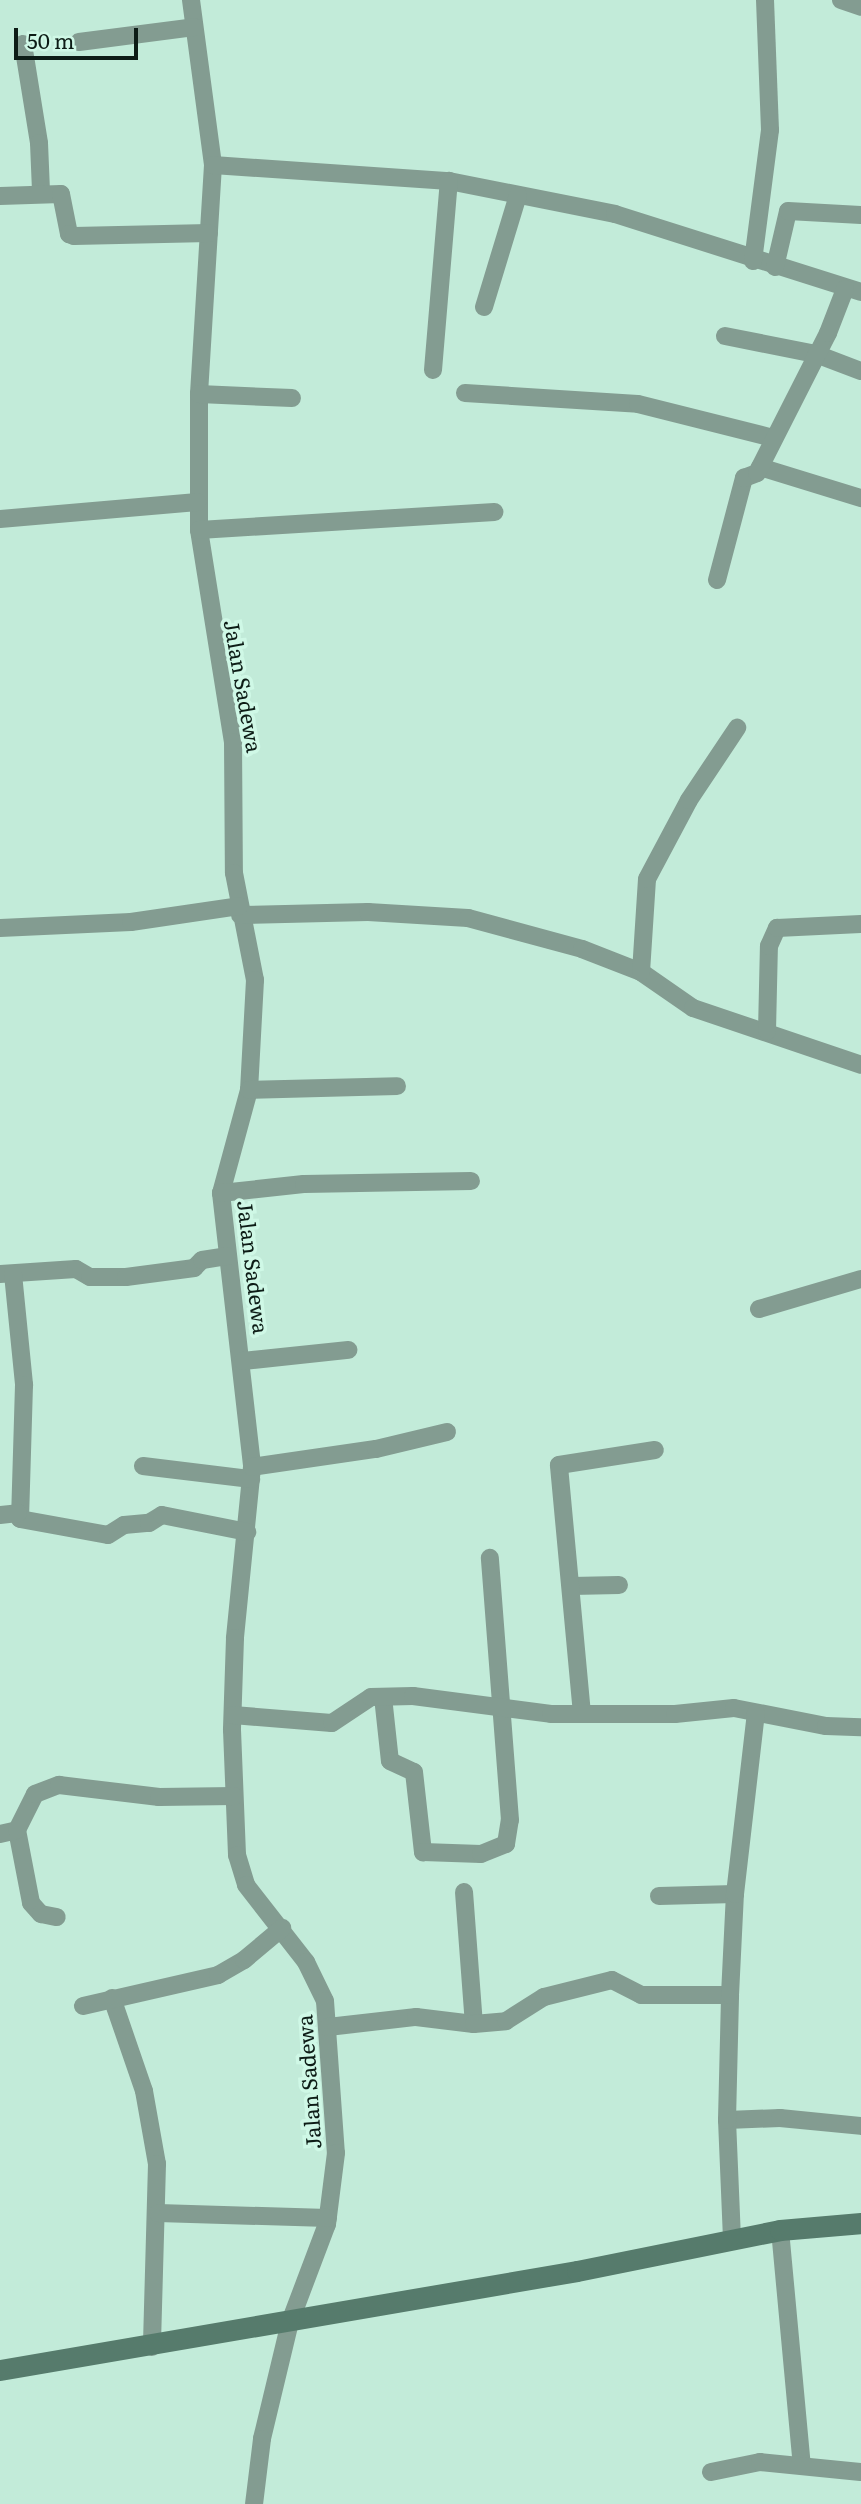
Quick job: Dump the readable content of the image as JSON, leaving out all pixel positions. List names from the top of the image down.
{
  "streets": {
    "street": ["Jalan Sadewa"]
  },
  "scale_bar": "50 m"
}
